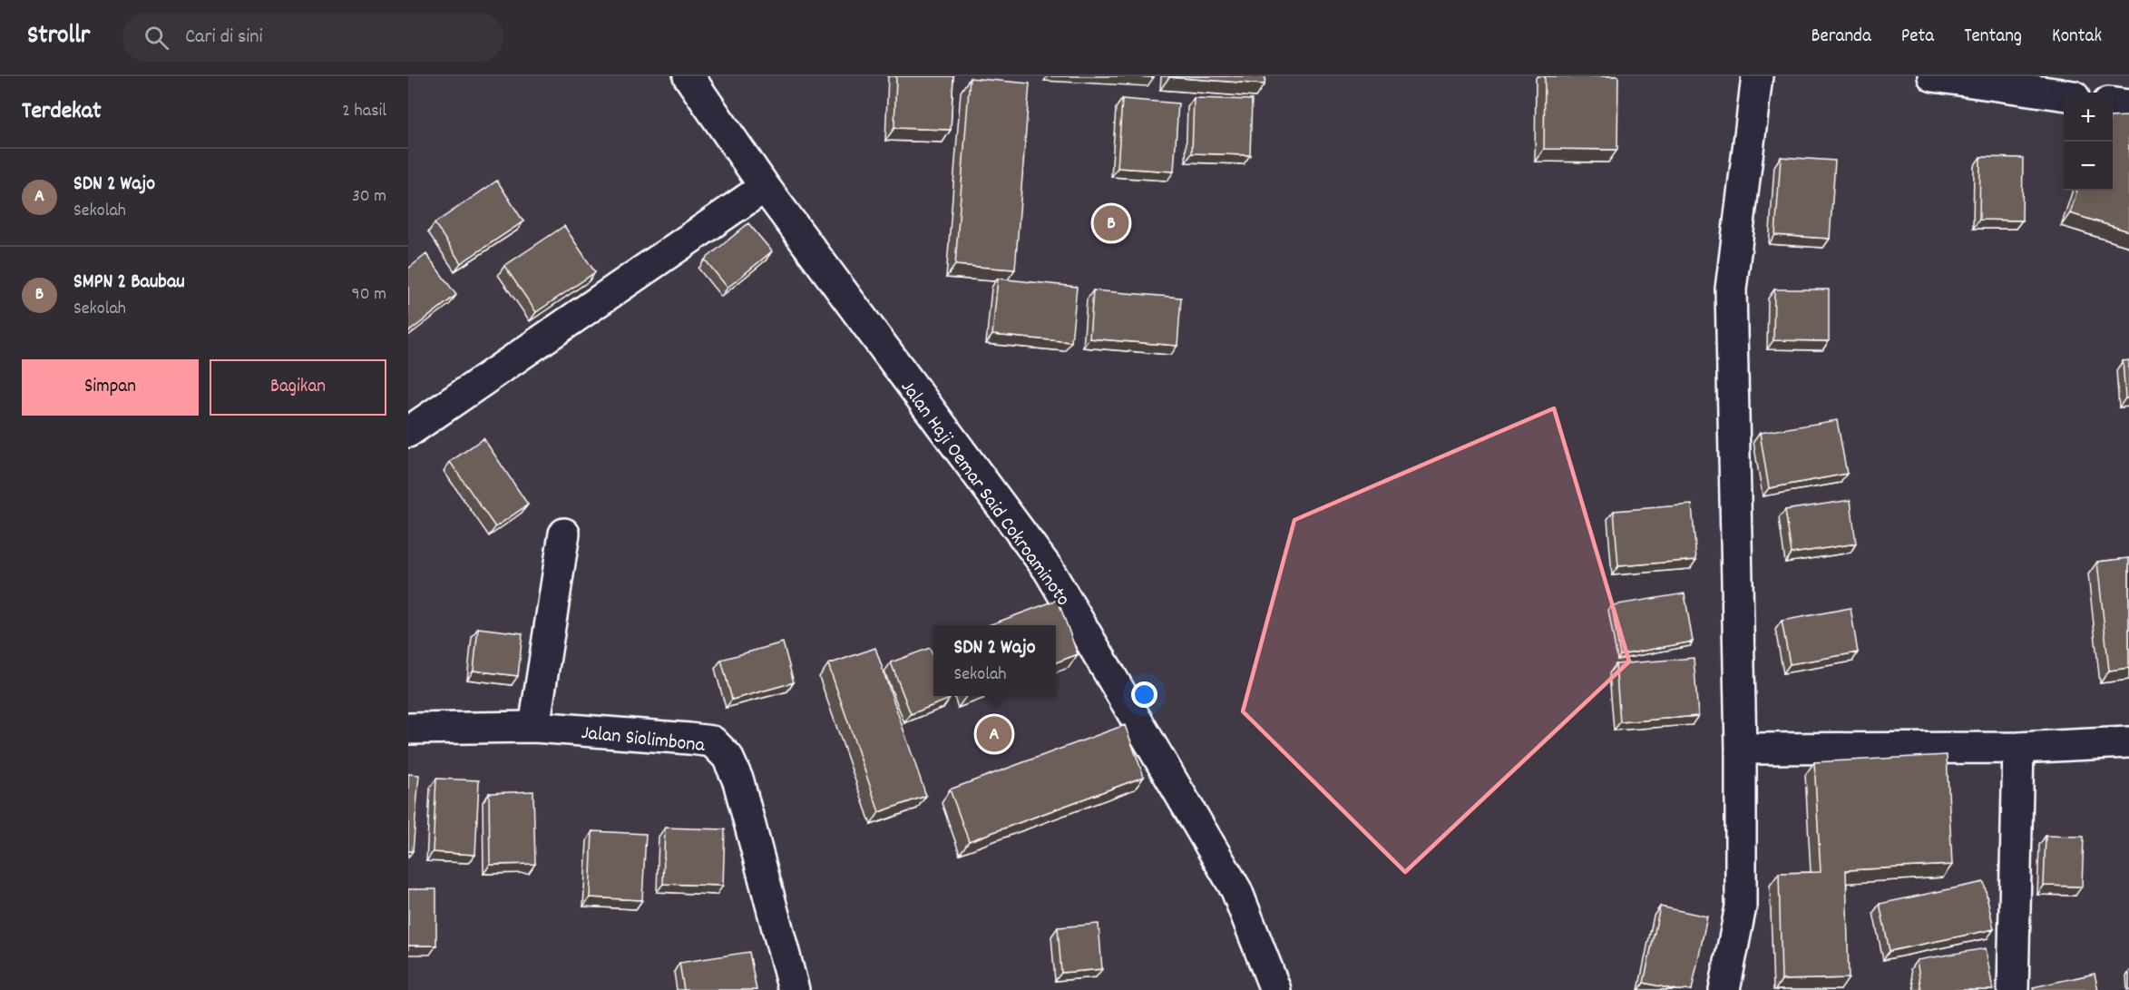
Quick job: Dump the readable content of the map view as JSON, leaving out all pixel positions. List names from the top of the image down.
{
  "streets": {
    "main road": ["Jalan Haji Oemar Said Cokroaminoto", "Jalan Siolimbona"]
  },
  "page": {
    "header": "Strollr",
    "search": "Cari di sini",
    "nav": [
      "Beranda",
      "Peta",
      "Tentang",
      "Kontak"
    ],
    "heading": ["Terdekat", "2 hasil"],
    "map_buttons": ["+", "−"],
    "list": [
      {
        "mark": "A",
        "name": "SDN 2 Wajo",
        "note": "Sekolah",
        "value": "30 m"
      },
      {
        "mark": "B",
        "name": "SMPN 2 Baubau",
        "note": "Sekolah",
        "value": "90 m"
      }
    ],
    "pins": ["B", "A"],
    "buttons": ["Simpan", "Bagikan"],
    "popup": ["SDN 2 Wajo", "Sekolah"]
  }
}
